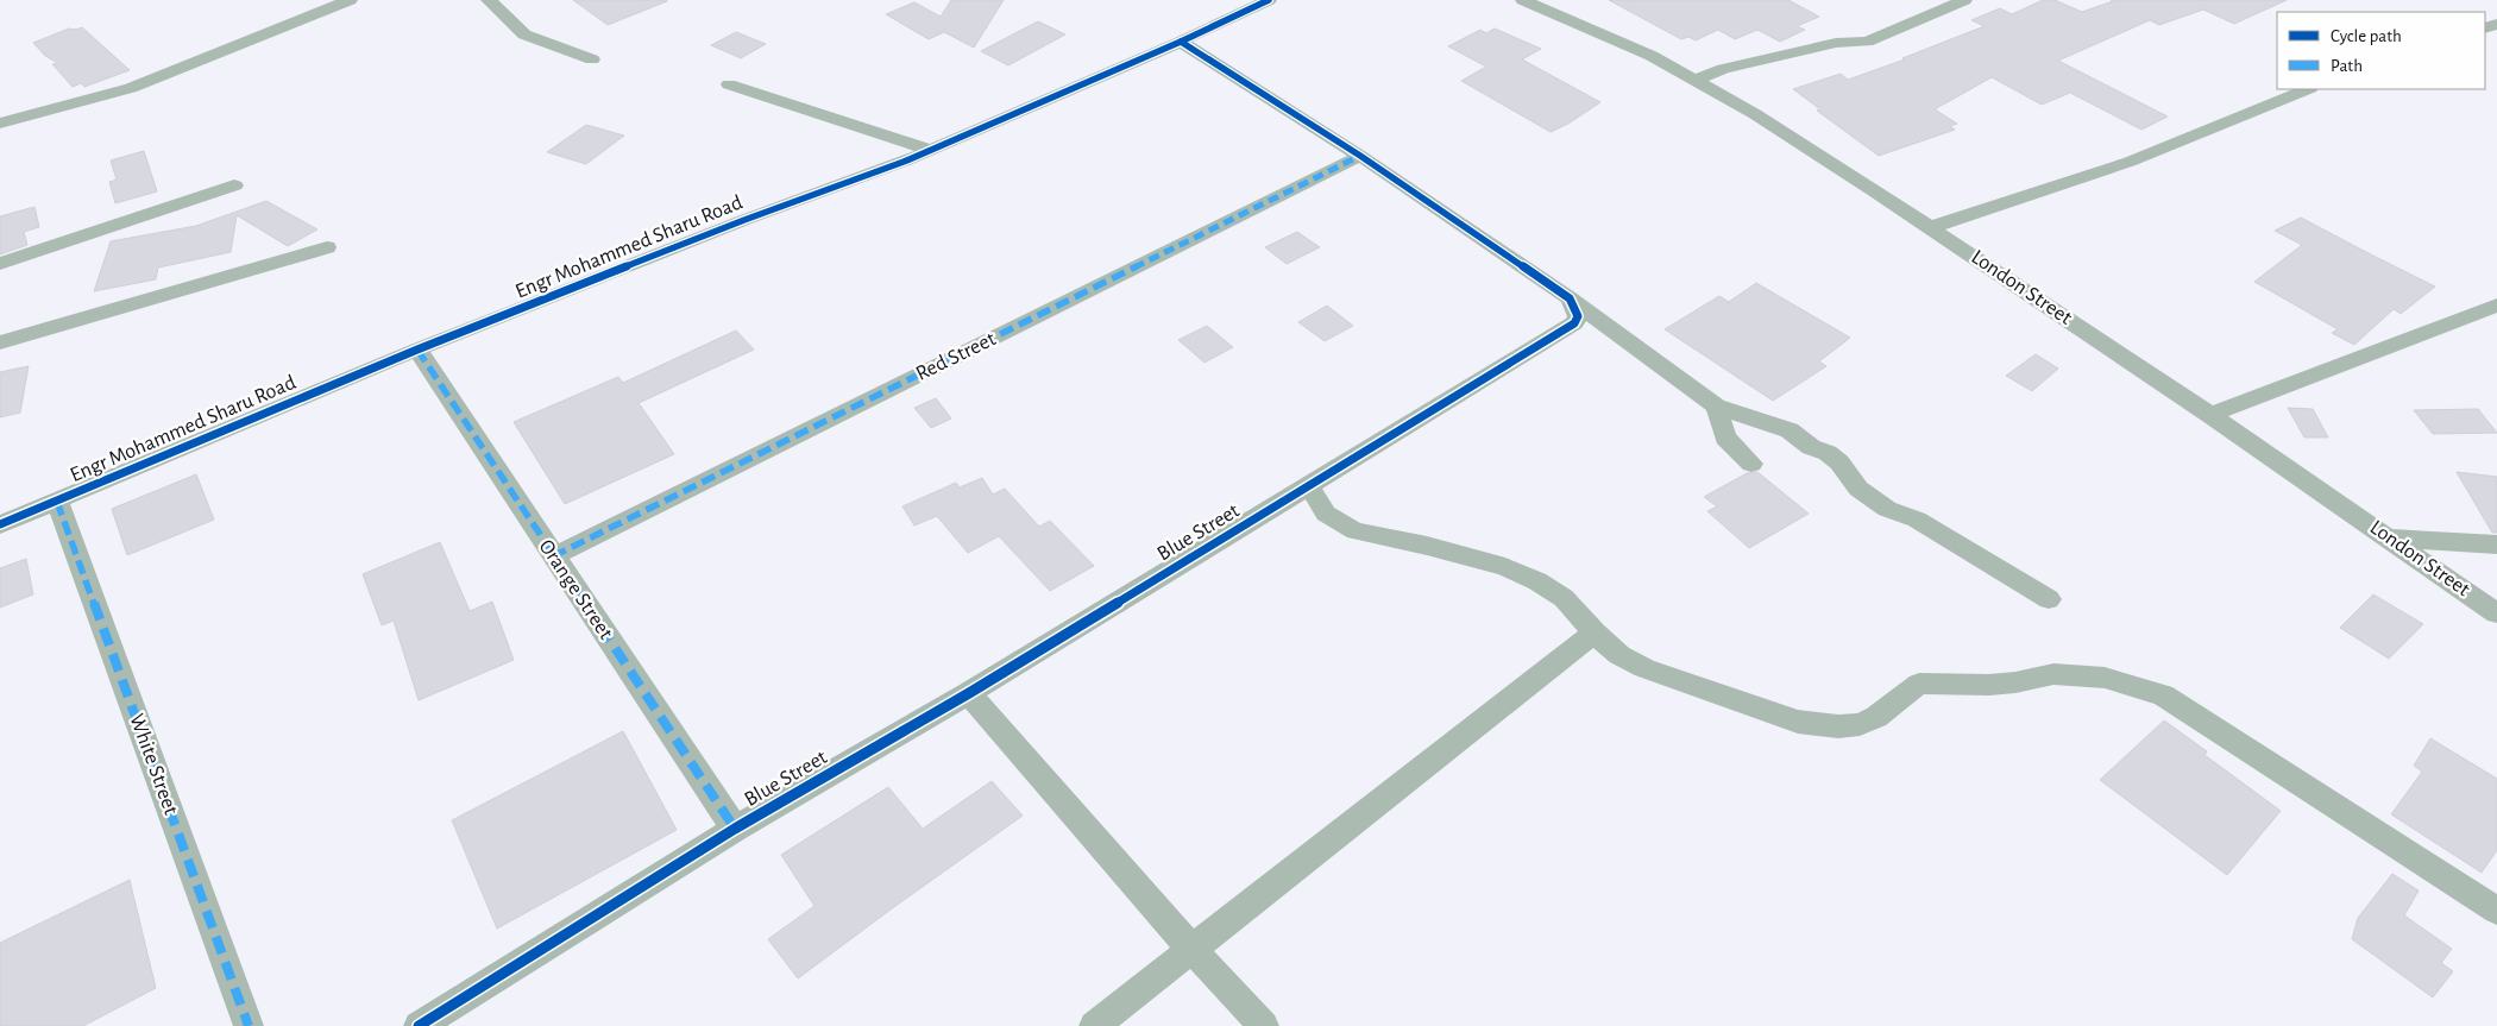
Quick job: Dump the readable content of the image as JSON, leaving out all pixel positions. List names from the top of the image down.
{
  "streets": {
    "street": [
      "Engr Mohammed Sharu Road",
      "London Street",
      "Red Street",
      "Blue Street",
      "Orange Street",
      "White Street"
    ]
  },
  "crossings": [
    ["Engr Mohammed Sharu Road", "Orange Street"],
    ["Engr Mohammed Sharu Road", "White Street"],
    ["Red Street", "Orange Street"],
    ["Blue Street", "Orange Street"]
  ],
  "legend": ["Cycle path", "Path"]
}
